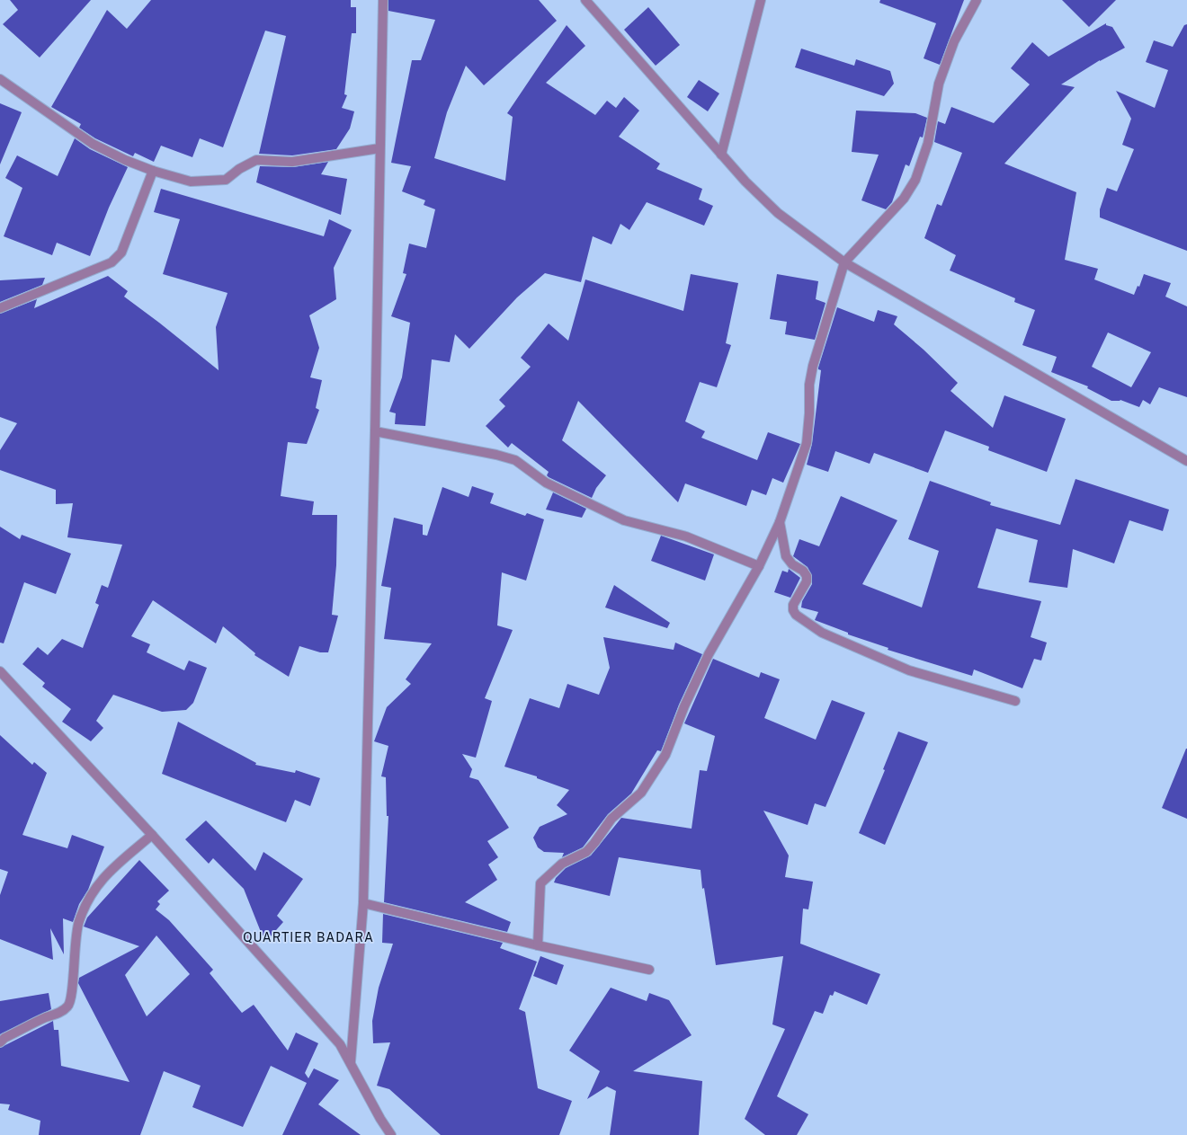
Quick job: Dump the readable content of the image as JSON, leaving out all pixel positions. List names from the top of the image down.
{
  "districts": ["QUARTIER BADARA"]
}
